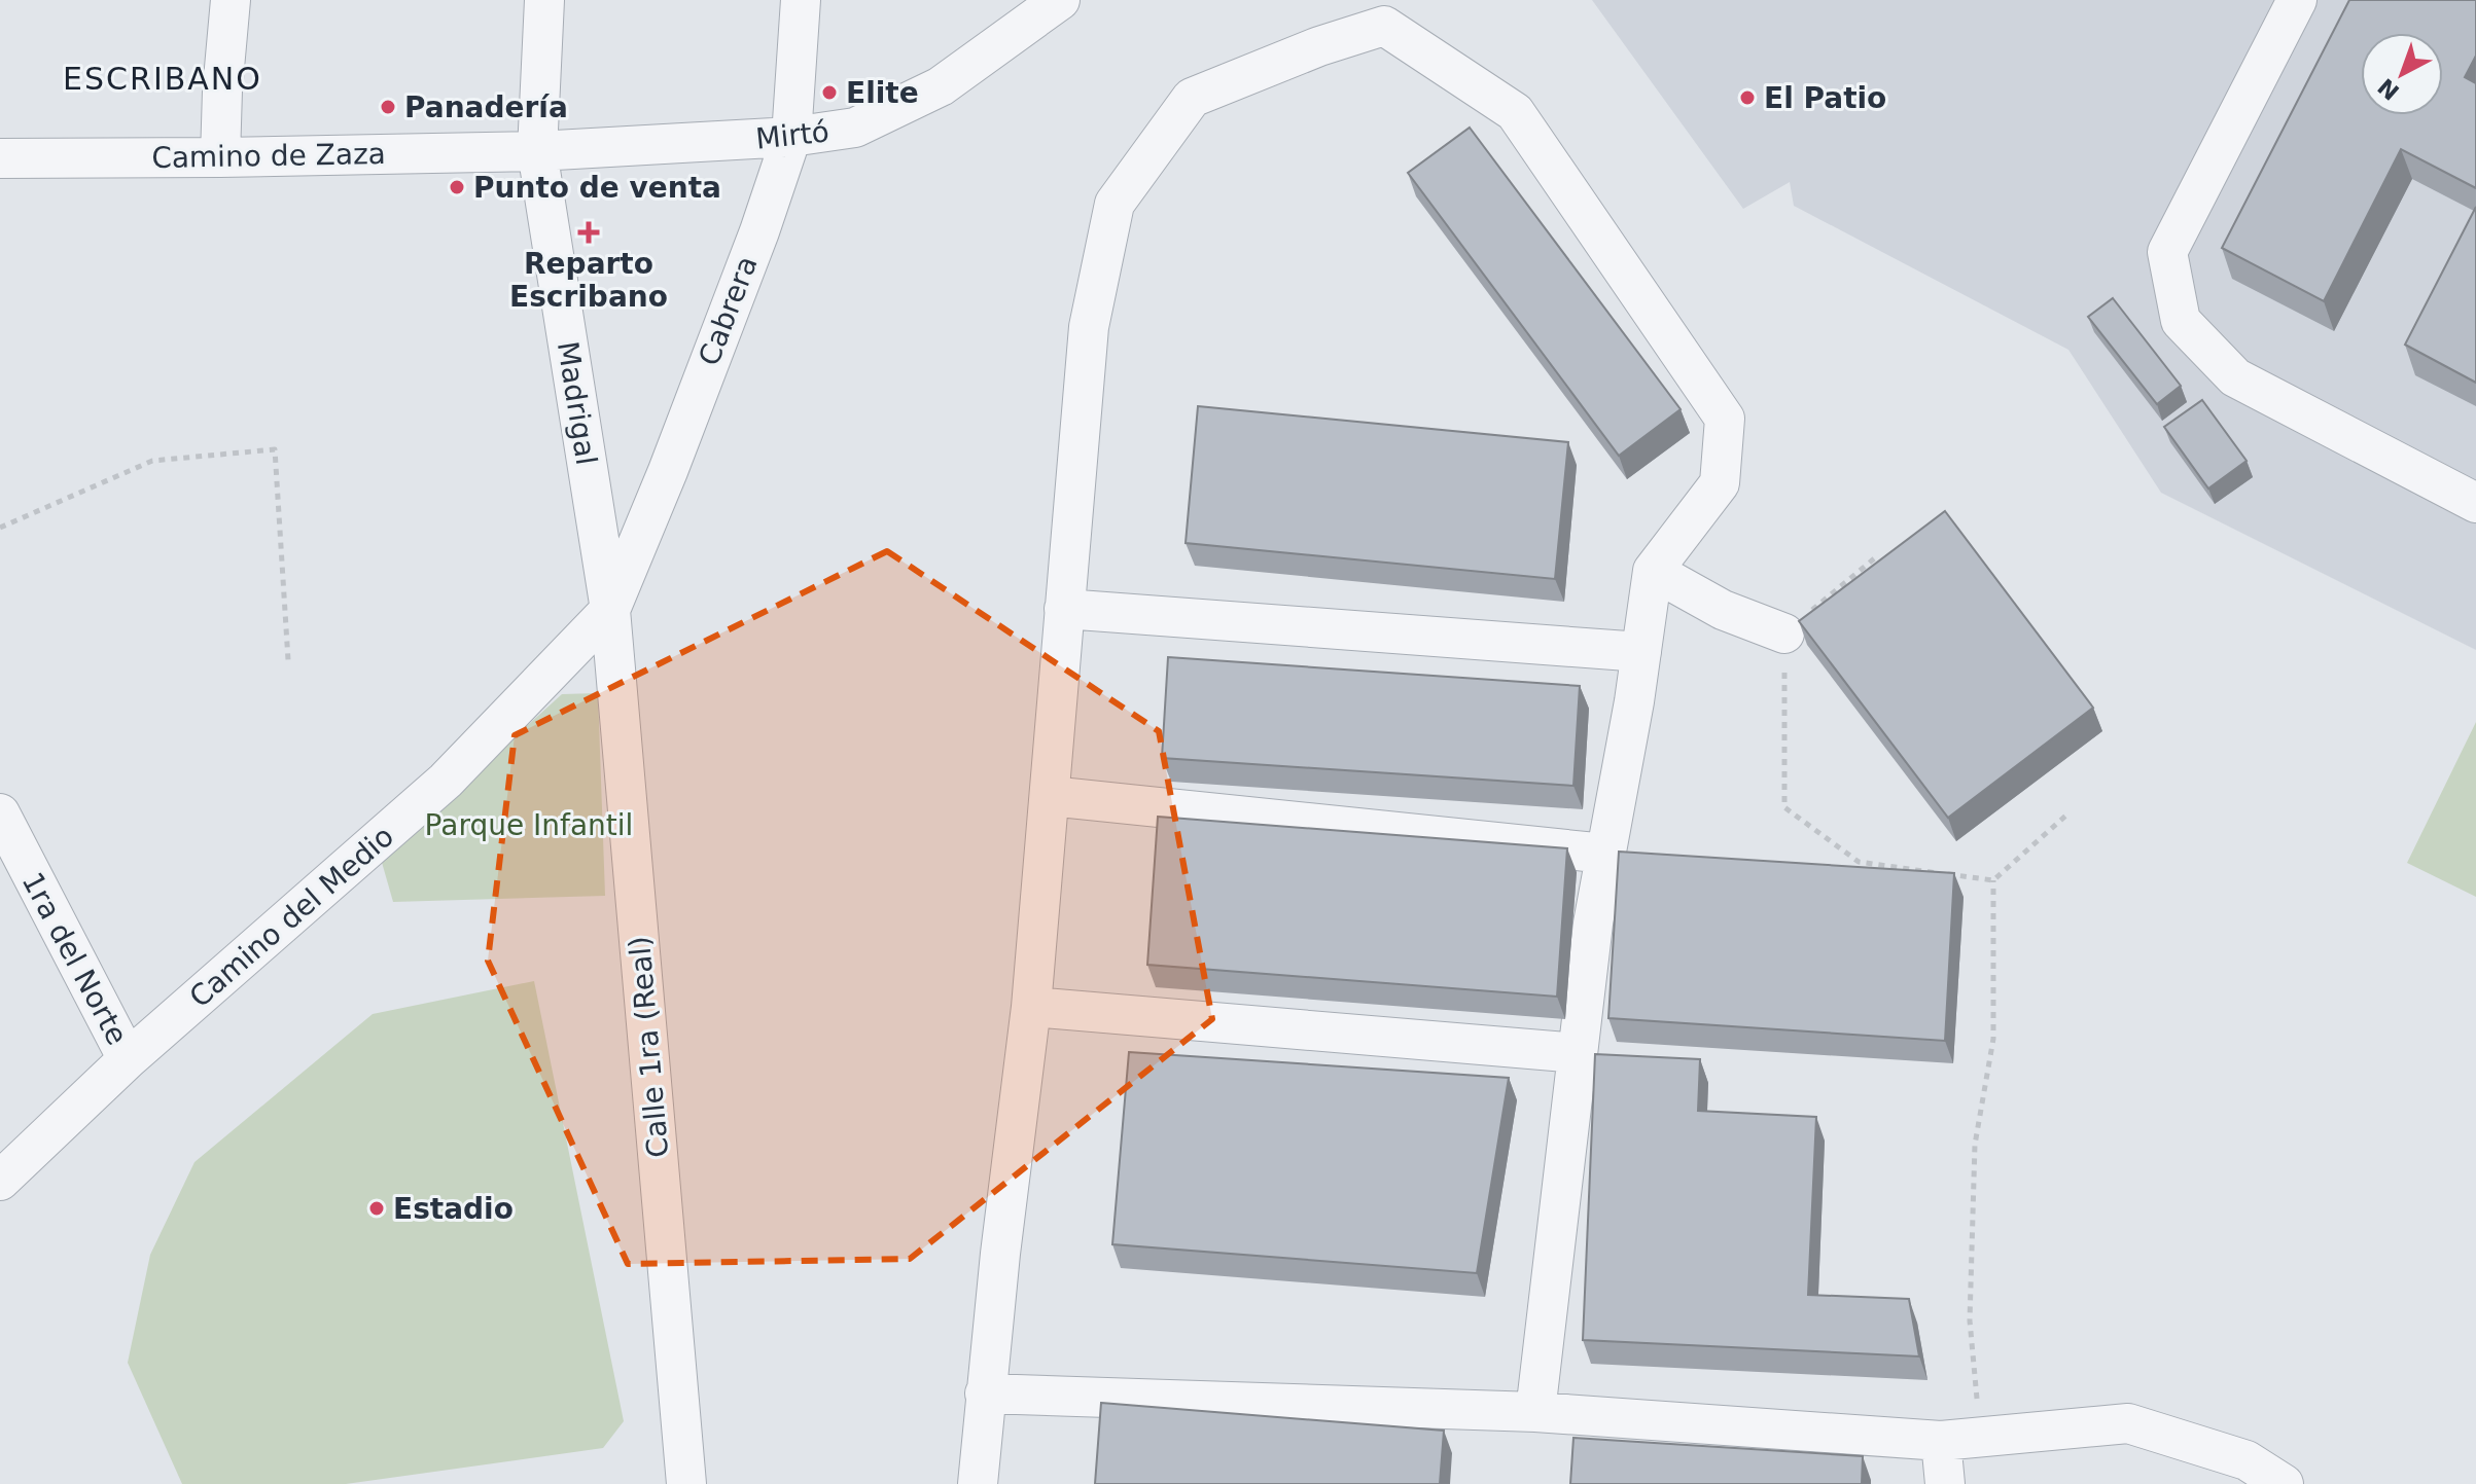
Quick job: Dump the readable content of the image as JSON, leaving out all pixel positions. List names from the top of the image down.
{
  "streets": {
    "street": [
      "Mirtó",
      "Camino de Zaza",
      "Cabrera",
      "Madrigal",
      "Camino del Medio",
      "1ra del Norte",
      "Calle 1ra (Real)"
    ]
  },
  "crossings": [
    ["Mirtó", "Camino de Zaza"],
    ["Mirtó", "Cabrera"],
    ["Mirtó", "Madrigal"],
    ["Camino de Zaza", "Madrigal"],
    ["Cabrera", "Madrigal"],
    ["Cabrera", "Camino del Medio"],
    ["Cabrera", "Calle 1ra (Real)"],
    ["Madrigal", "Camino del Medio"],
    ["Madrigal", "Calle 1ra (Real)"],
    ["Camino del Medio", "1ra del Norte"],
    ["Camino del Medio", "Calle 1ra (Real)"]
  ],
  "districts": ["ESCRIBANO"],
  "parks": ["Parque Infantil"],
  "places": {
    "other": [
      "Elite",
      "El Patio",
      "Panadería",
      "Punto de venta",
      "Estadio"
    ],
    "health": ["Reparto Escribano"]
  },
  "north": "bottom left"
}
